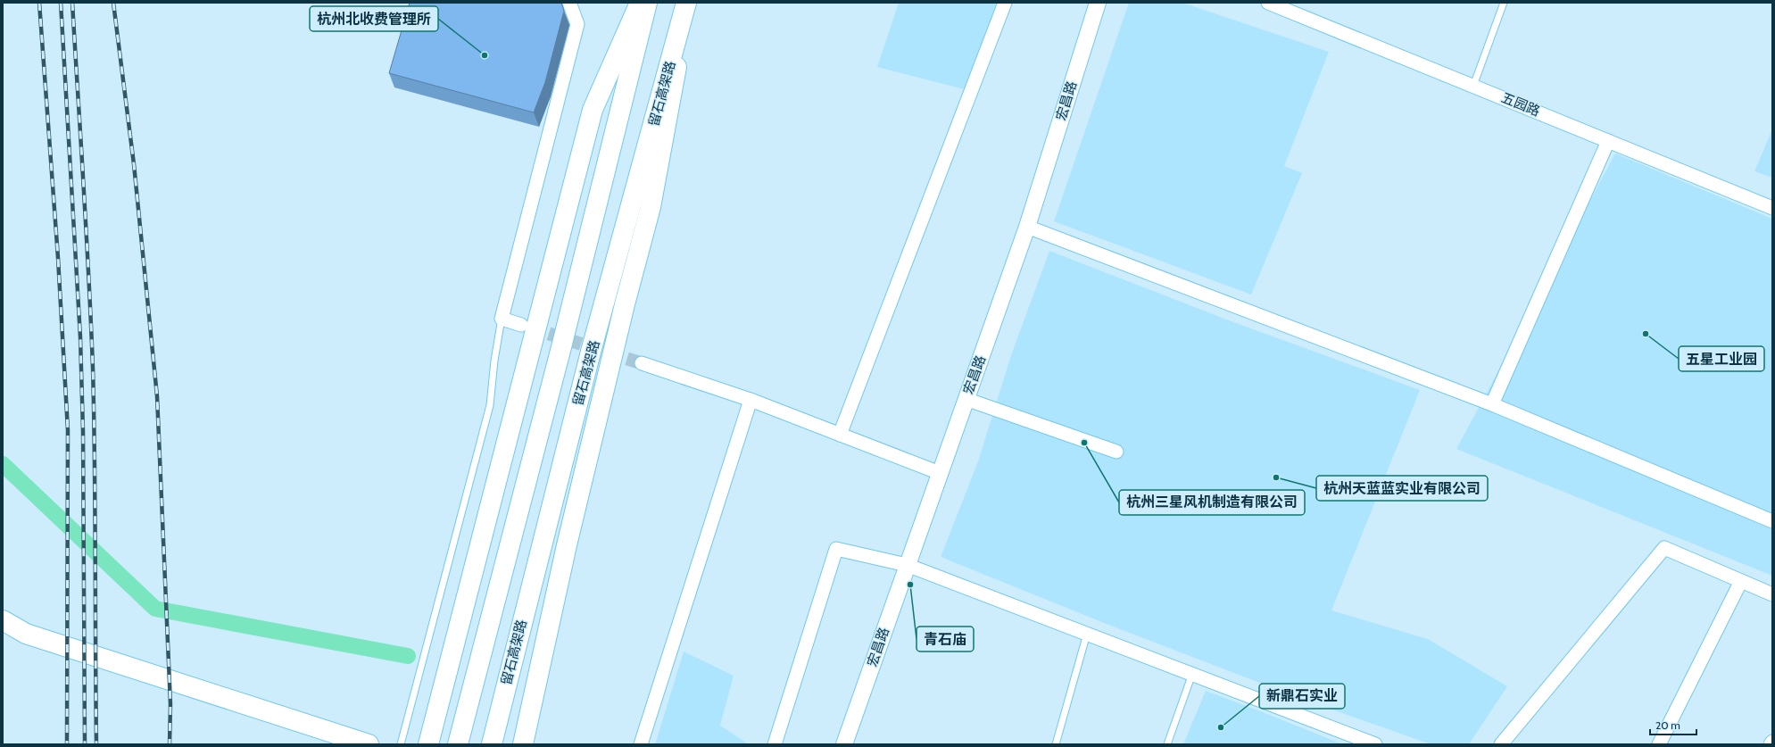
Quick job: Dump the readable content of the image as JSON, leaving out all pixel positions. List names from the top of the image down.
{
  "streets": {
    "main road": ["留石高架路"],
    "street": ["宏昌路", "五园路"]
  },
  "places": [
    "杭州北收费管理所",
    "五星工业园",
    "杭州三星风机制造有限公司",
    "杭州天蓝蓝实业有限公司",
    "青石庙",
    "新鼎石实业"
  ],
  "scale_bar": "20 m"
}
